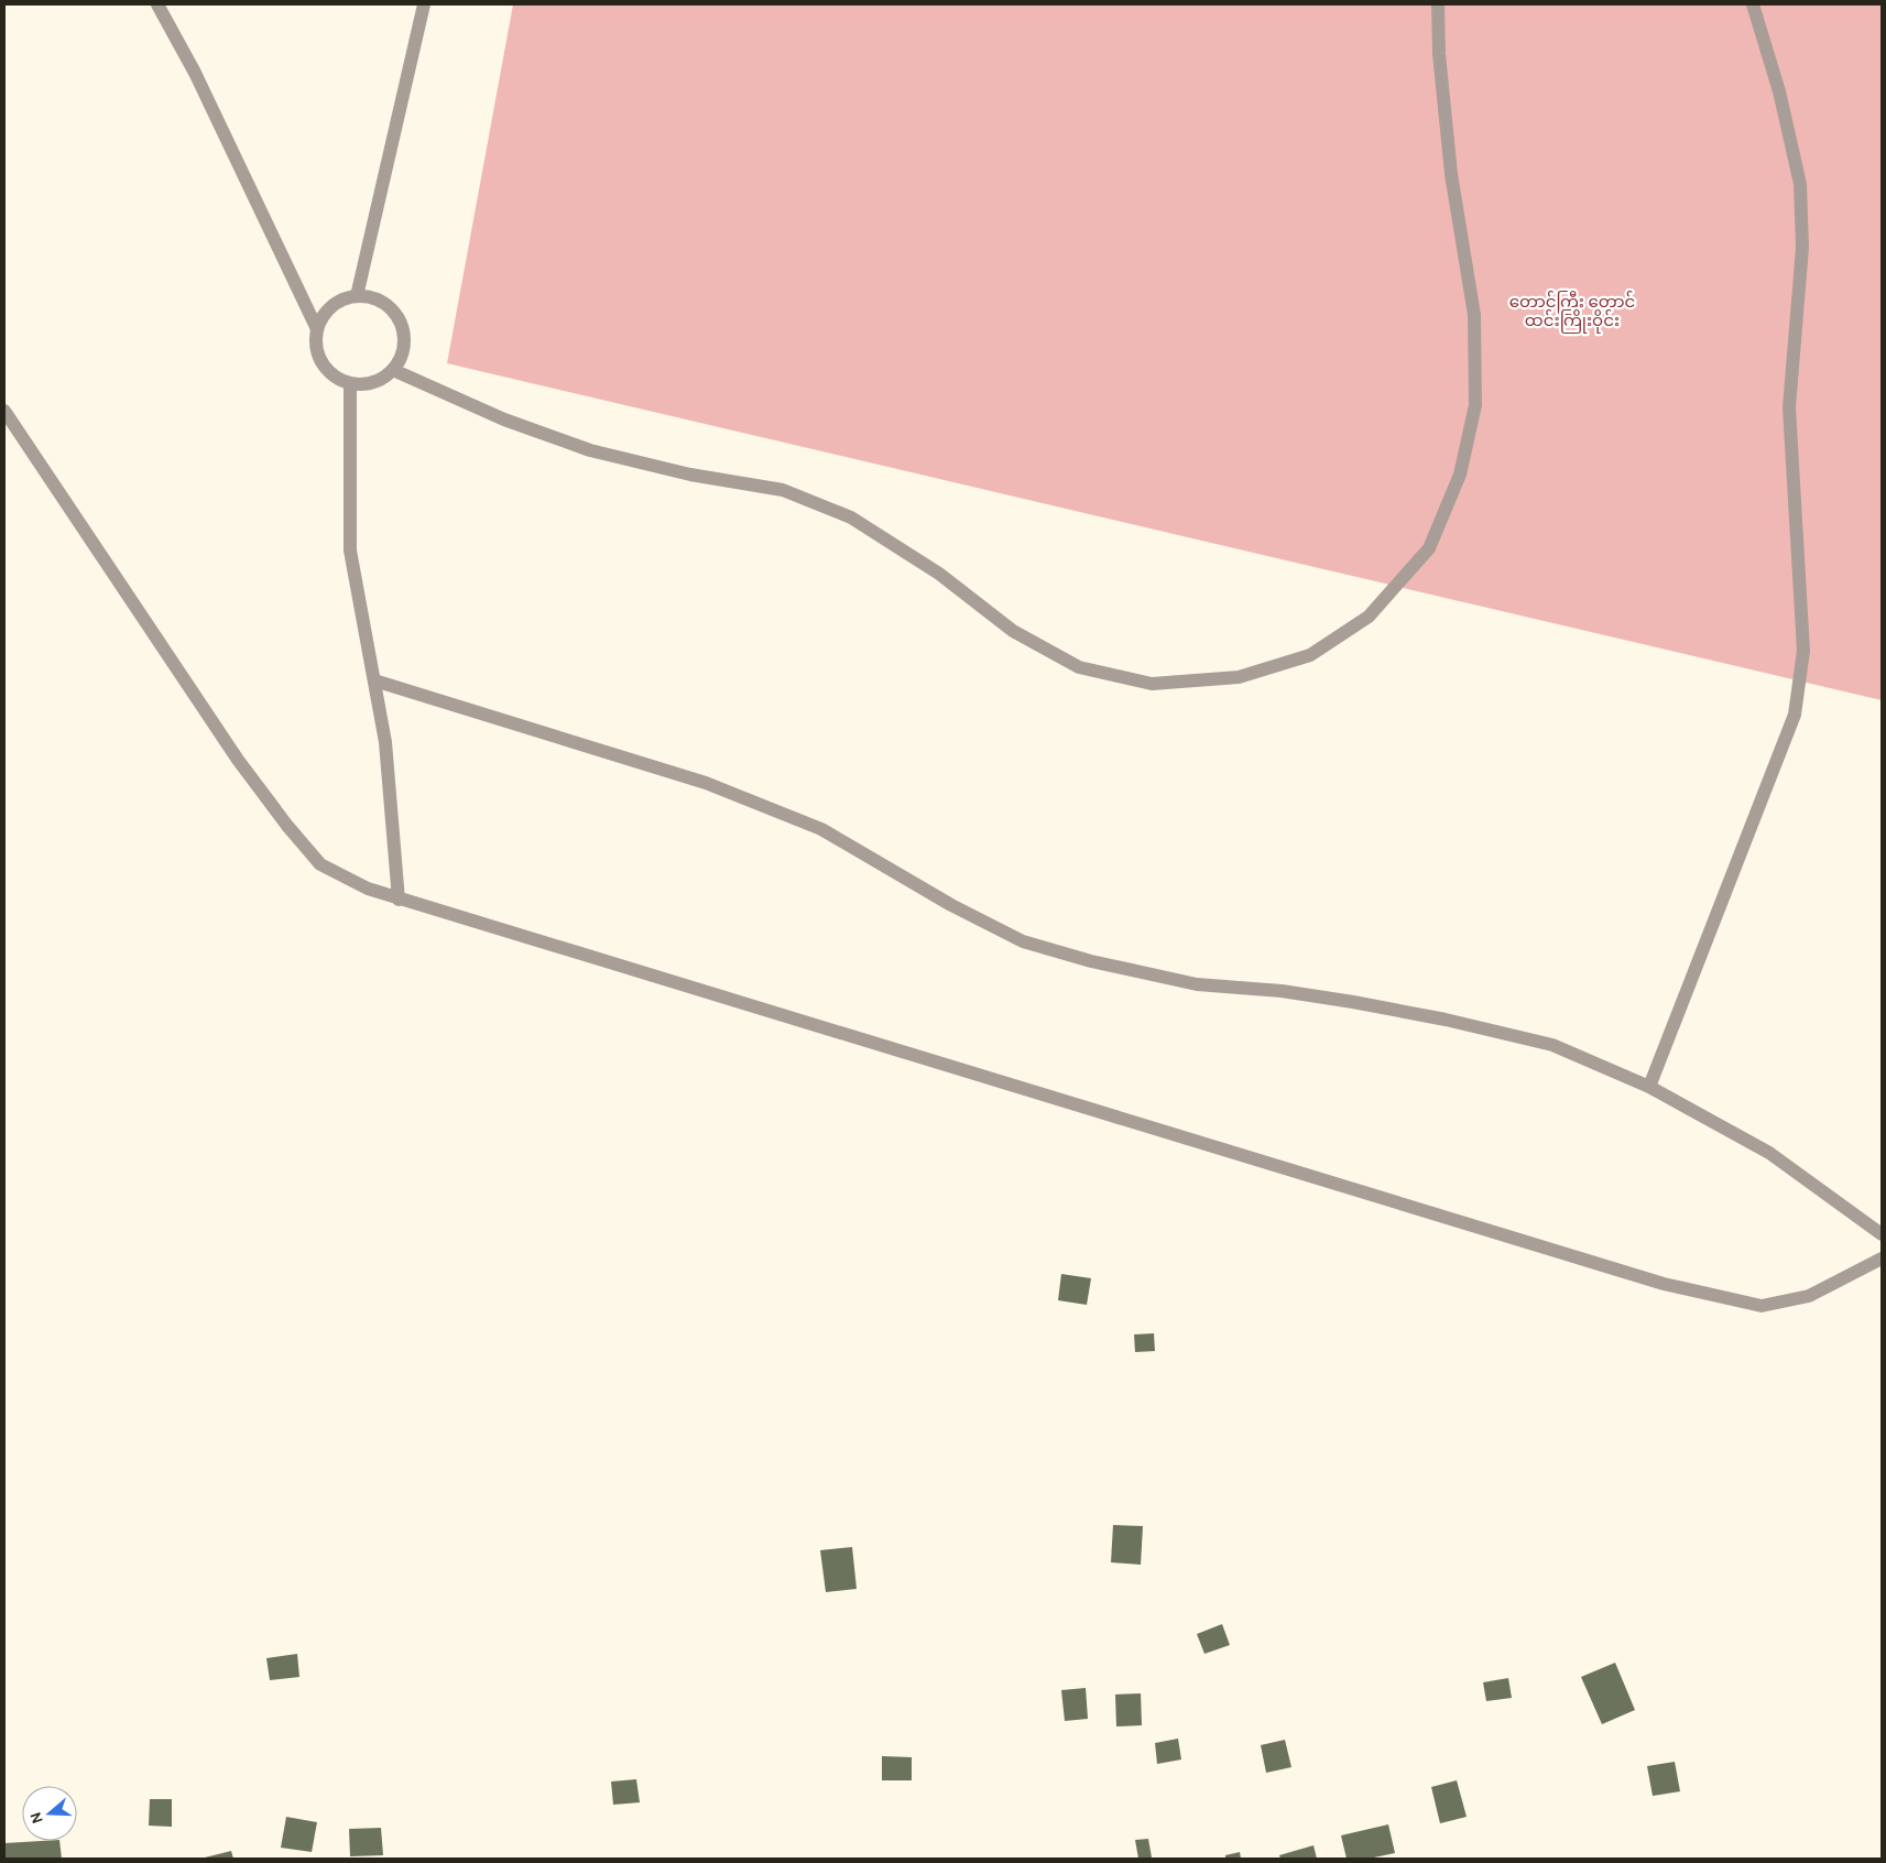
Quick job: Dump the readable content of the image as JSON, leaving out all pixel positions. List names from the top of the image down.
{
  "parks": ["တောင်ကြီး တောင် ထင်းကြိုးဝိုင်း"],
  "north": "left"
}
